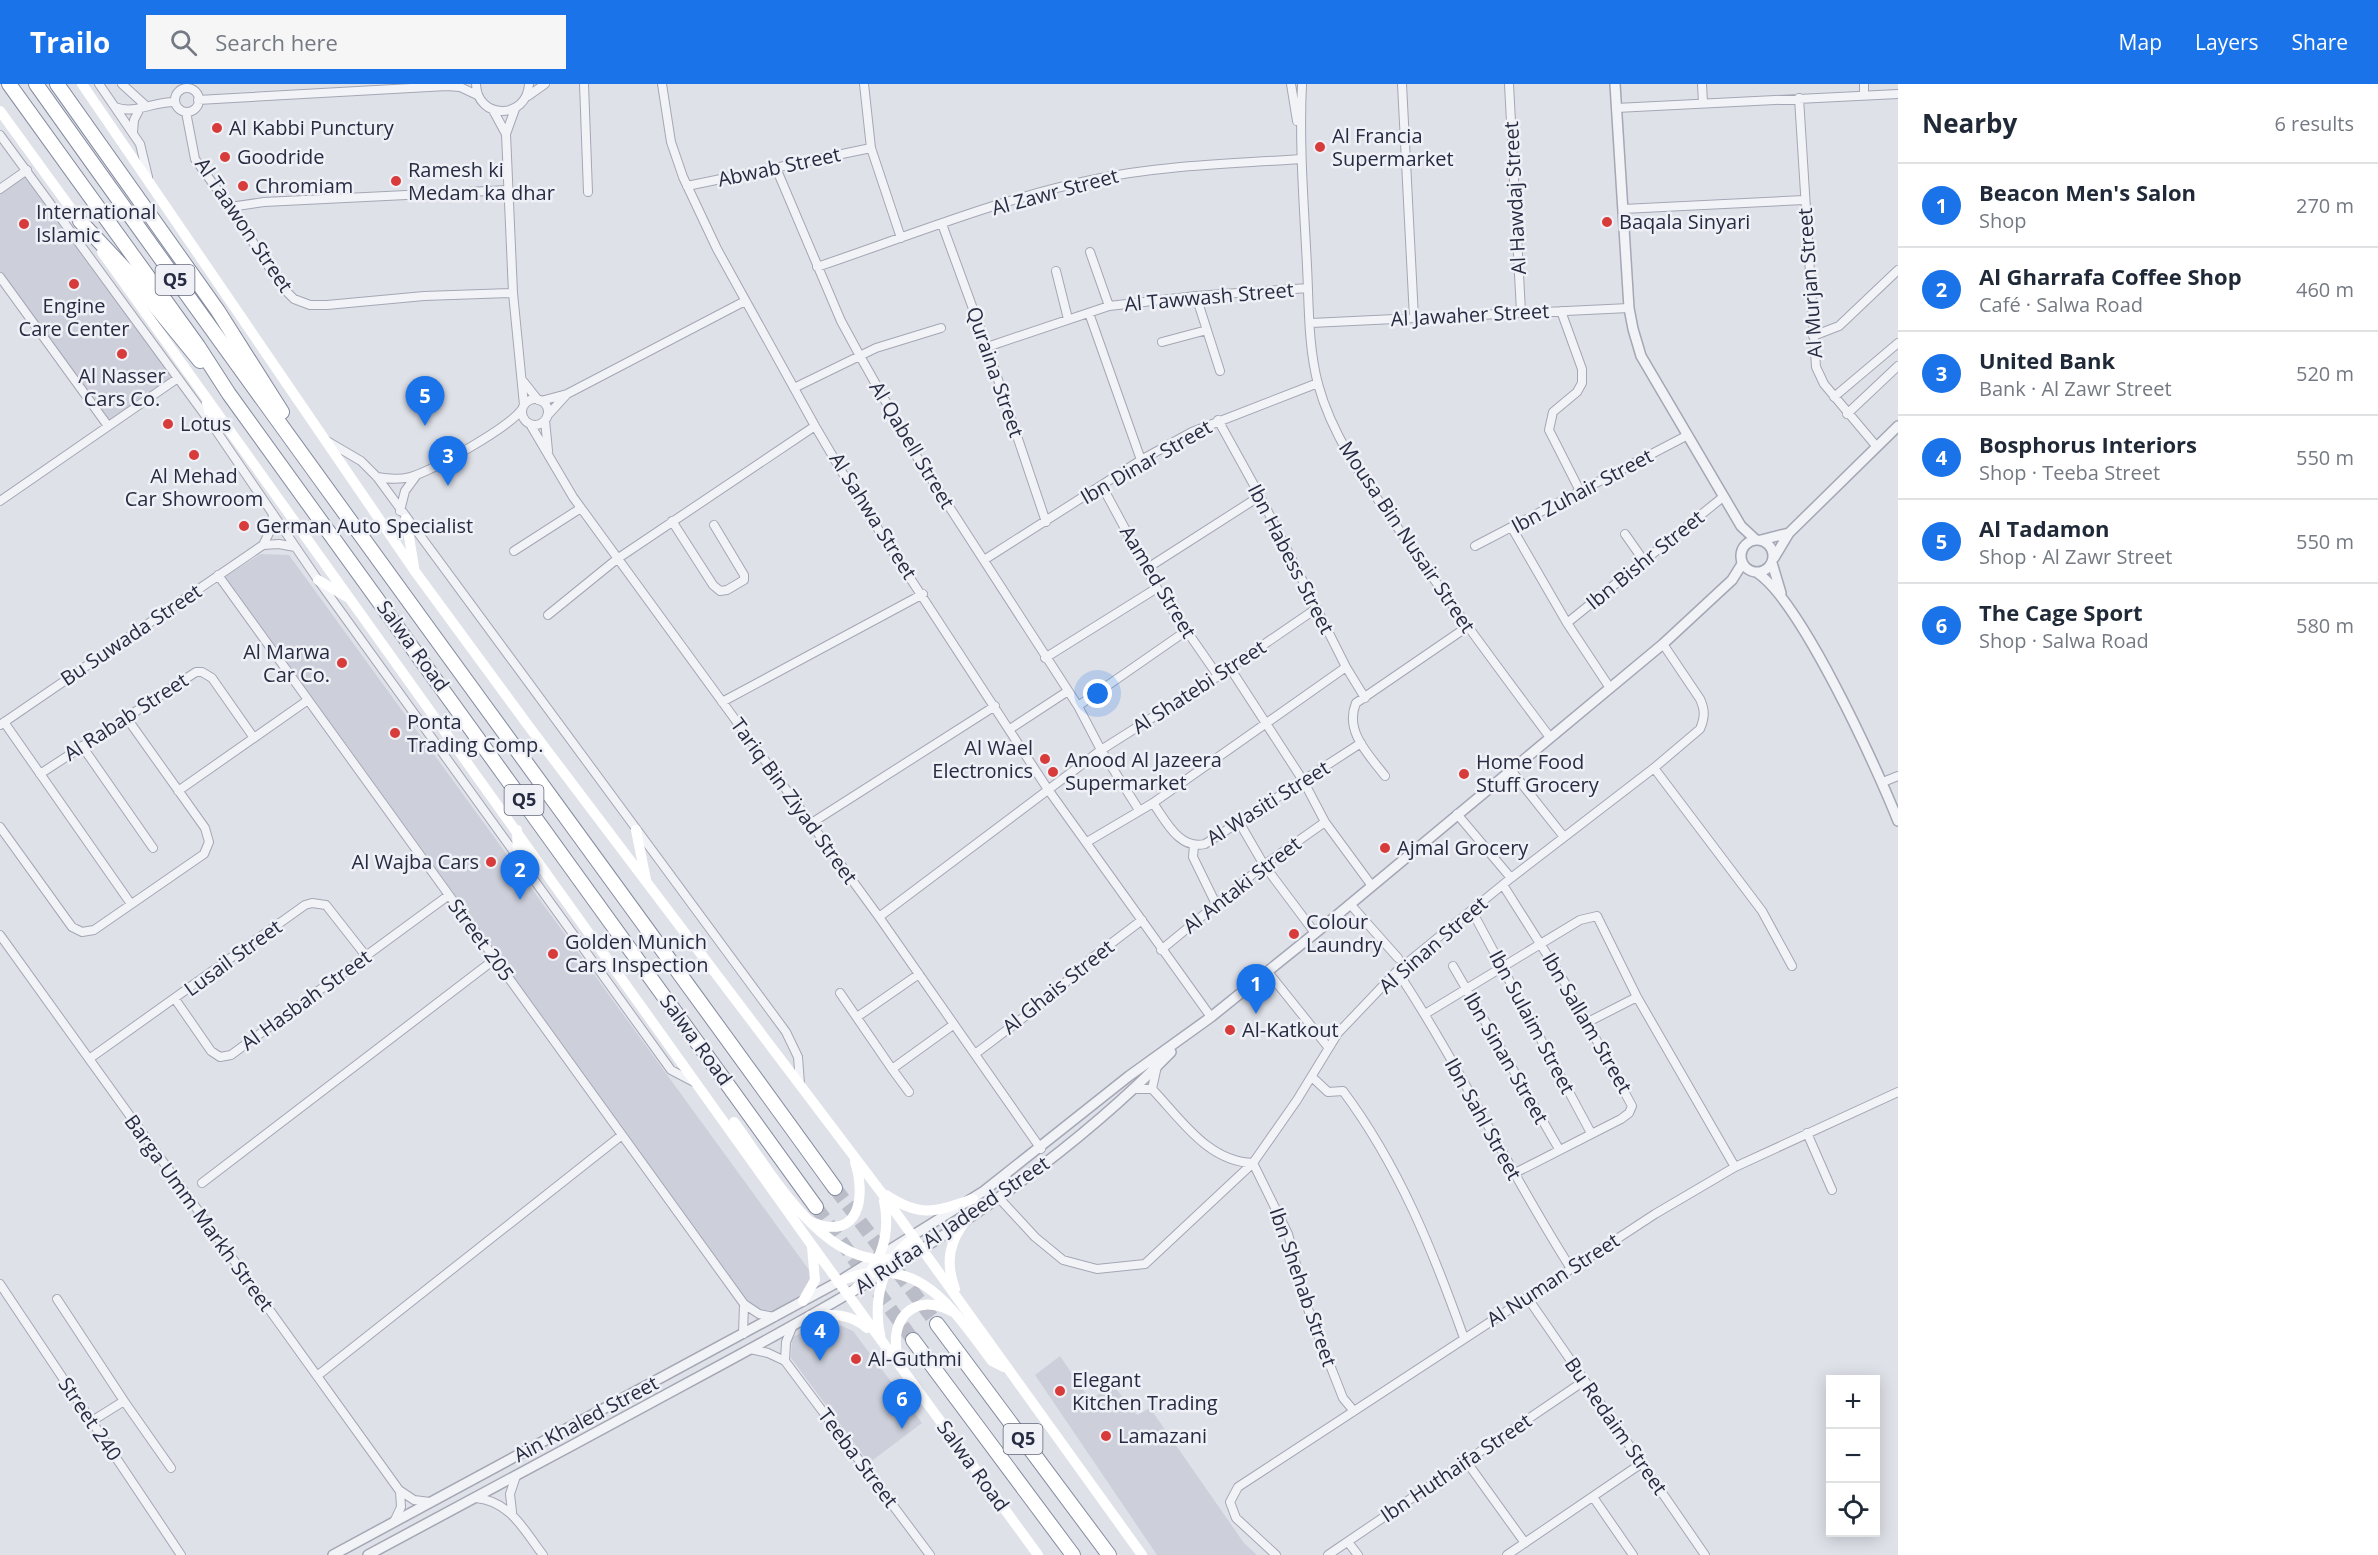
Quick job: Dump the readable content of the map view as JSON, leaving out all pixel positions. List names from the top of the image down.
{
  "streets": {
    "highway": ["Q5", "Salwa Road"],
    "street": [
      "Abwab Street",
      "Al Zawr Street",
      "Al Hawdaj Street",
      "Al Taawon Street",
      "Al Murjan Street",
      "Al Tawwash Street",
      "Al Jawaher Street",
      "Quraina Street",
      "Al Qabell Street",
      "Ibn Dinar Street",
      "Ibn Zuhair Street",
      "Al Sahwa Street",
      "Mousa Bin Nusair Street",
      "Ibn Habess Street",
      "Ibn Bishr Street",
      "Aamed Street",
      "Bu Suwada Street",
      "Al Shatebi Street",
      "Al Rabab Street",
      "Tariq Bin Ziyad Street",
      "Al Wasiti Street",
      "Al Antaki Street",
      "Street 205",
      "Al Sinan Street",
      "Lusail Street",
      "Al Ghais Street",
      "Al Hasbah Street",
      "Ibn Sulaim Street",
      "Ibn Sallam Street",
      "Ibn Sinan Street",
      "Ibn Sahl Street",
      "Barga Umm Markh Street",
      "Al Rufaa Al Jadeed Street",
      "Al Numan Street",
      "Ibn Shehab Street",
      "Street 240",
      "Ain Khaled Street",
      "Bu Redaim Street",
      "Teeba Street",
      "Ibn Huthaifa Street"
    ]
  },
  "crossings": [
    ["Abwab Street", "Al Qabell Street"],
    ["Abwab Street", "Al Sahwa Street"],
    ["Al Zawr Street", "Quraina Street"],
    ["Al Zawr Street", "Al Qabell Street"],
    ["Al Zawr Street", "Mousa Bin Nusair Street"],
    ["Al Hawdaj Street", "Al Jawaher Street"],
    ["Al Tawwash Street", "Quraina Street"],
    ["Al Tawwash Street", "Mousa Bin Nusair Street"],
    ["Al Jawaher Street", "Mousa Bin Nusair Street"],
    ["Quraina Street", "Ibn Dinar Street"],
    ["Al Qabell Street", "Ibn Dinar Street"],
    ["Al Qabell Street", "Al Shatebi Street"],
    ["Ibn Dinar Street", "Mousa Bin Nusair Street"],
    ["Ibn Dinar Street", "Ibn Habess Street"],
    ["Ibn Dinar Street", "Aamed Street"],
    ["Al Sahwa Street", "Al Shatebi Street"],
    ["Al Sahwa Street", "Al Antaki Street"],
    ["Al Sahwa Street", "Al Ghais Street"],
    ["Al Sahwa Street", "Al Rufaa Al Jadeed Street"],
    ["Mousa Bin Nusair Street", "Al Rufaa Al Jadeed Street"],
    ["Ibn Habess Street", "Al Shatebi Street"],
    ["Aamed Street", "Al Shatebi Street"],
    ["Bu Suwada Street", "Street 205"],
    ["Salwa Road", "Al Rufaa Al Jadeed Street"],
    ["Salwa Road", "Ain Khaled Street"],
    ["Al Shatebi Street", "Tariq Bin Ziyad Street"],
    ["Tariq Bin Ziyad Street", "Al Ghais Street"],
    ["Tariq Bin Ziyad Street", "Al Rufaa Al Jadeed Street"],
    ["Street 205", "Al Hasbah Street"],
    ["Street 205", "Ain Khaled Street"],
    ["Al Sinan Street", "Ibn Sulaim Street"],
    ["Al Sinan Street", "Ibn Sallam Street"],
    ["Al Sinan Street", "Ibn Sahl Street"],
    ["Al Sinan Street", "Al Rufaa Al Jadeed Street"],
    ["Al Sinan Street", "Ibn Shehab Street"],
    ["Lusail Street", "Al Hasbah Street"],
    ["Lusail Street", "Barga Umm Markh Street"],
    ["Ibn Sulaim Street", "Ibn Sallam Street"],
    ["Ibn Sallam Street", "Ibn Sinan Street"],
    ["Ibn Sallam Street", "Ibn Sahl Street"],
    ["Ibn Sahl Street", "Al Numan Street"],
    ["Al Rufaa Al Jadeed Street", "Ain Khaled Street"],
    ["Al Numan Street", "Ibn Shehab Street"],
    ["Al Numan Street", "Bu Redaim Street"],
    ["Bu Redaim Street", "Ibn Huthaifa Street"]
  ],
  "places": [
    "Al Kabbi Punctury",
    "Al Francia Supermarket",
    "Goodride",
    "Ramesh ki Medam ka dhar",
    "Chromiam",
    "Baqala Sinyari",
    "International Islamic",
    "Engine Care Center",
    "Al Nasser Cars Co.",
    "Lotus",
    "Al Mehad Car Showroom",
    "German Auto Specialist",
    "Al Marwa Car Co.",
    "Ponta Trading Comp.",
    "Al Wael Electronics",
    "Anood Al Jazeera Supermarket",
    "Home Food Stuff Grocery",
    "Ajmal Grocery",
    "Al Wajba Cars",
    "Colour Laundry",
    "Golden Munich Cars Inspection",
    "Al-Katkout",
    "Al-Guthmi",
    "Elegant Kitchen Trading",
    "Lamazani"
  ],
  "page": {
    "header": "Trailo",
    "search": "Search here",
    "nav": ["Map", "Layers", "Share"],
    "heading": ["Nearby", "6 results"],
    "list": [
      {
        "mark": "1",
        "name": "Beacon Men's Salon",
        "note": "Shop",
        "value": "270 m"
      },
      {
        "mark": "2",
        "name": "Al Gharrafa Coffee Shop",
        "note": "Café · Salwa Road",
        "value": "460 m"
      },
      {
        "mark": "3",
        "name": "United Bank",
        "note": "Bank · Al Zawr Street",
        "value": "520 m"
      },
      {
        "mark": "4",
        "name": "Bosphorus Interiors",
        "note": "Shop · Teeba Street",
        "value": "550 m"
      },
      {
        "mark": "5",
        "name": "Al Tadamon",
        "note": "Shop · Al Zawr Street",
        "value": "550 m"
      },
      {
        "mark": "6",
        "name": "The Cage Sport",
        "note": "Shop · Salwa Road",
        "value": "580 m"
      }
    ],
    "pins": [
      "5",
      "3",
      "2",
      "1",
      "4",
      "6"
    ],
    "map_buttons": ["+", "−"]
  }
}
